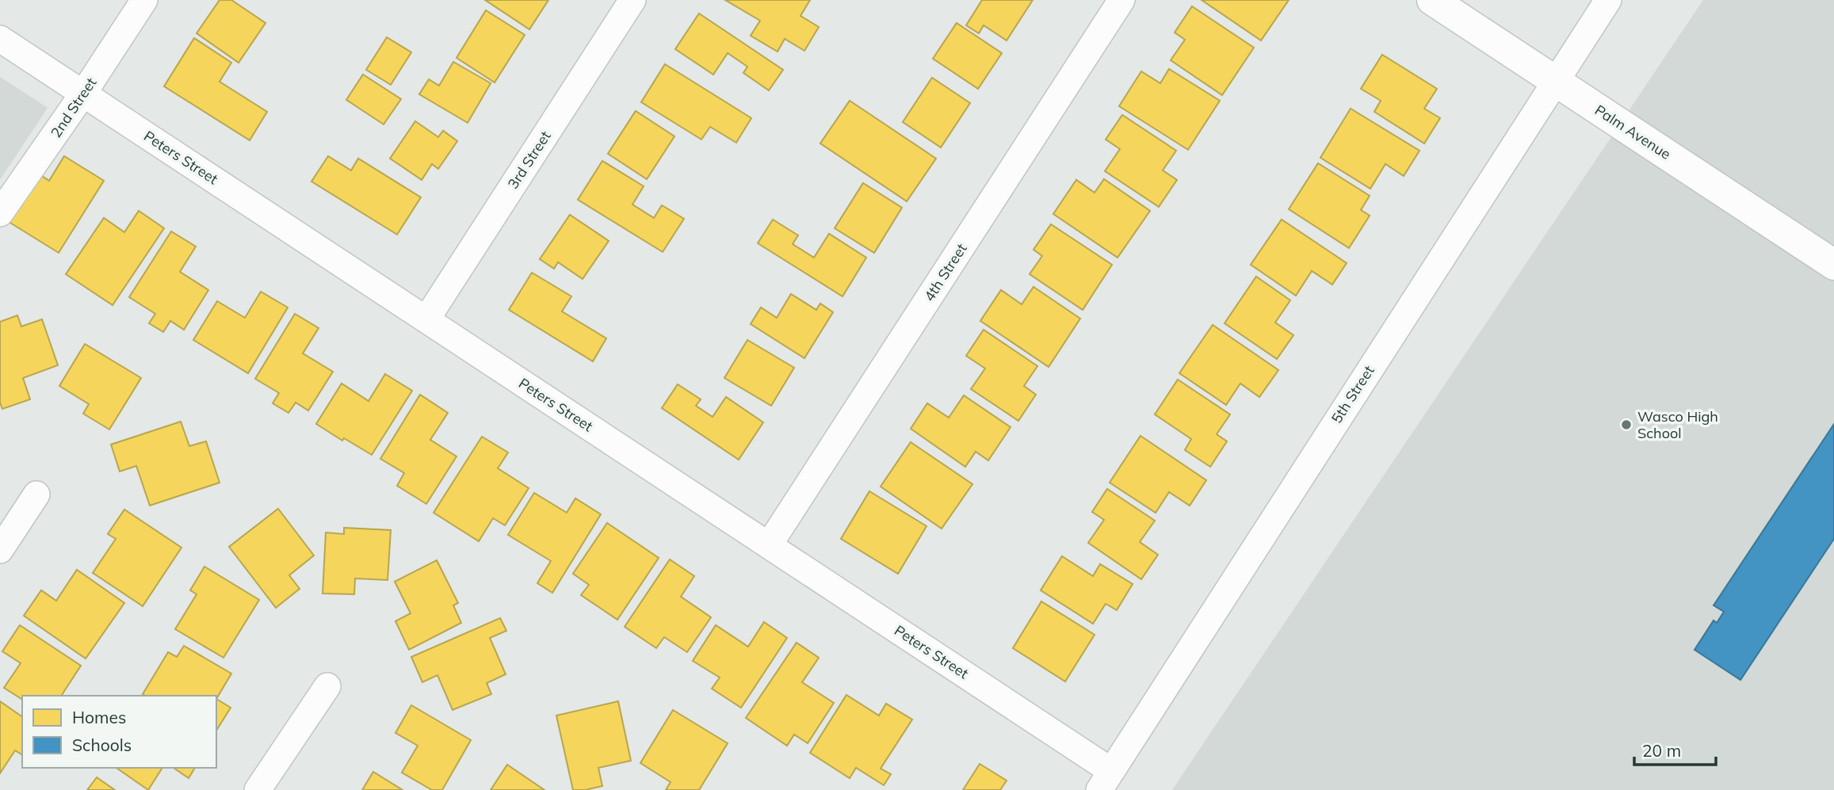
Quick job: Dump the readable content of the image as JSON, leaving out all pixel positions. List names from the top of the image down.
{
  "streets": {
    "main road": ["Palm Avenue"],
    "street": [
      "2nd Street",
      "Peters Street",
      "3rd Street",
      "4th Street",
      "5th Street"
    ]
  },
  "crossings": [
    ["2nd Street", "Peters Street"],
    ["Palm Avenue", "5th Street"],
    ["Peters Street", "3rd Street"],
    ["Peters Street", "4th Street"],
    ["Peters Street", "5th Street"]
  ],
  "places": ["Wasco High School"],
  "legend": ["Homes", "Schools"],
  "scale_bar": "20 m"
}
